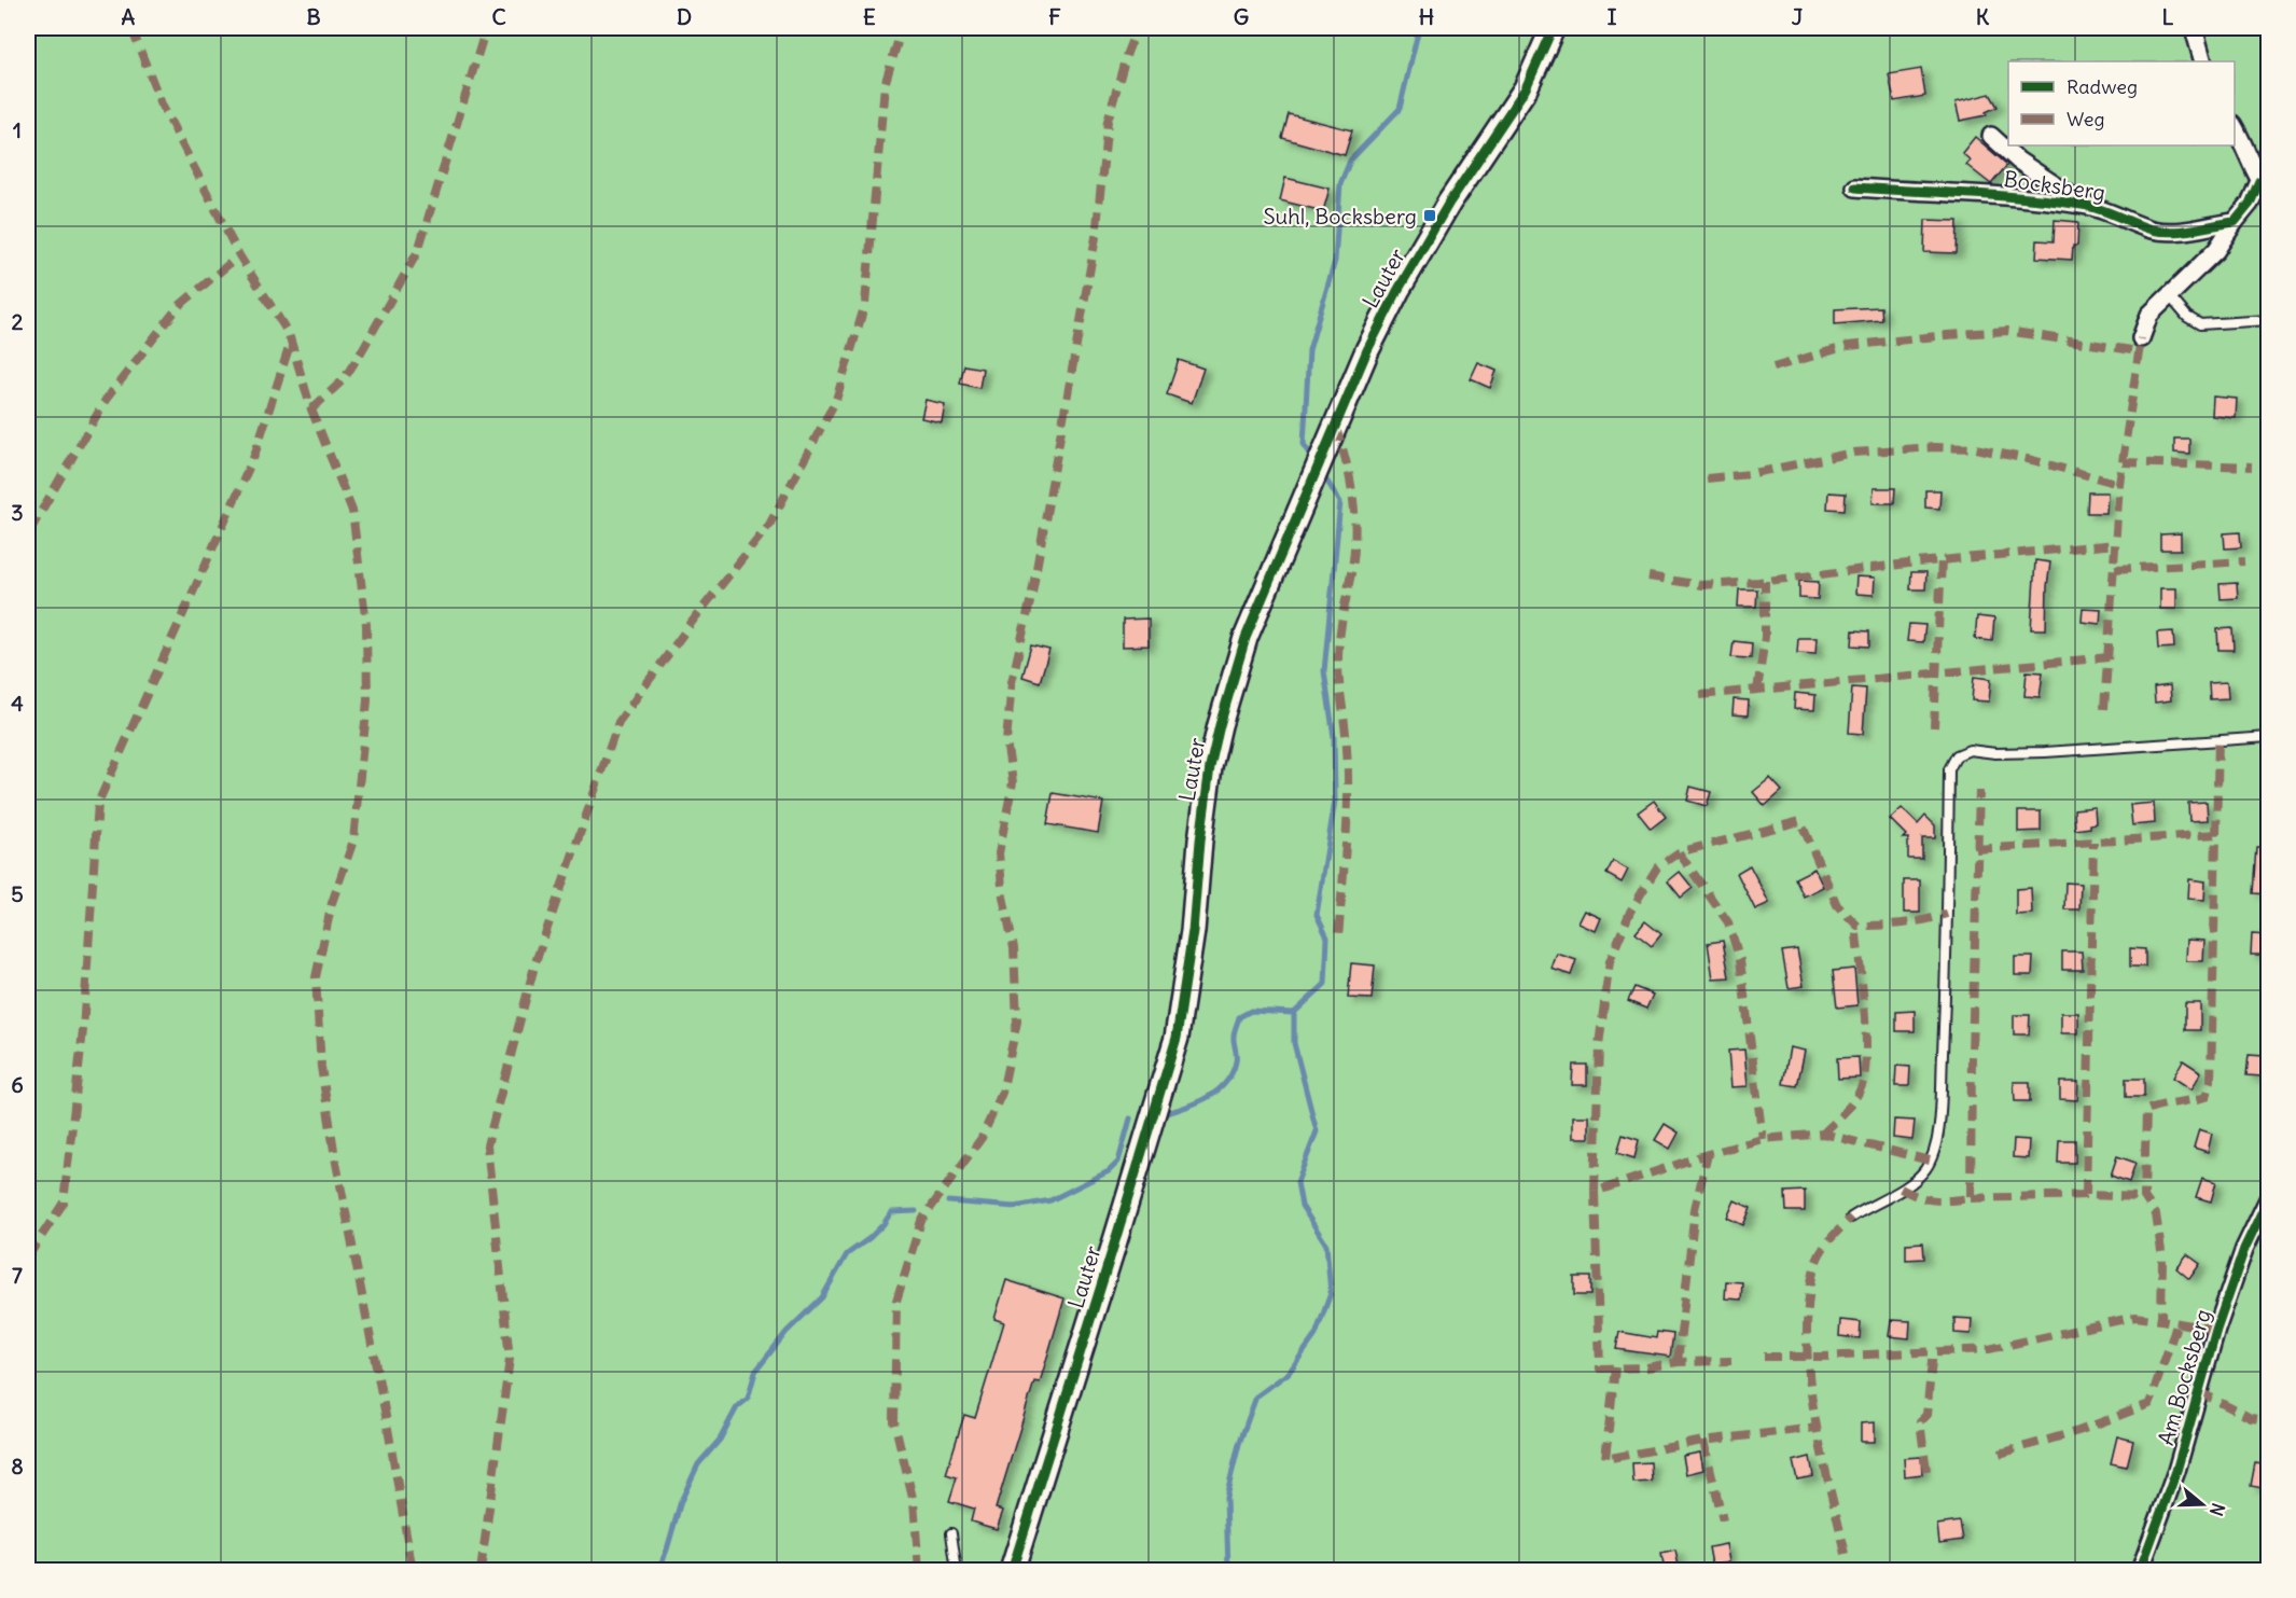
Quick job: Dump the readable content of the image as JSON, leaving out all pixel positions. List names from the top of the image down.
{
  "streets": {
    "street": ["Bocksberg", "Lauter", "Am Bocksberg"]
  },
  "places": {
    "transit": ["Suhl, Bocksberg"]
  },
  "legend": ["Radweg", "Weg"],
  "north": "right",
  "grid": {
    "columns": [
      "A",
      "B",
      "C",
      "D",
      "E",
      "F",
      "G",
      "H",
      "I",
      "J",
      "K",
      "L"
    ],
    "rows": [
      "1",
      "2",
      "3",
      "4",
      "5",
      "6",
      "7",
      "8"
    ]
  }
}
